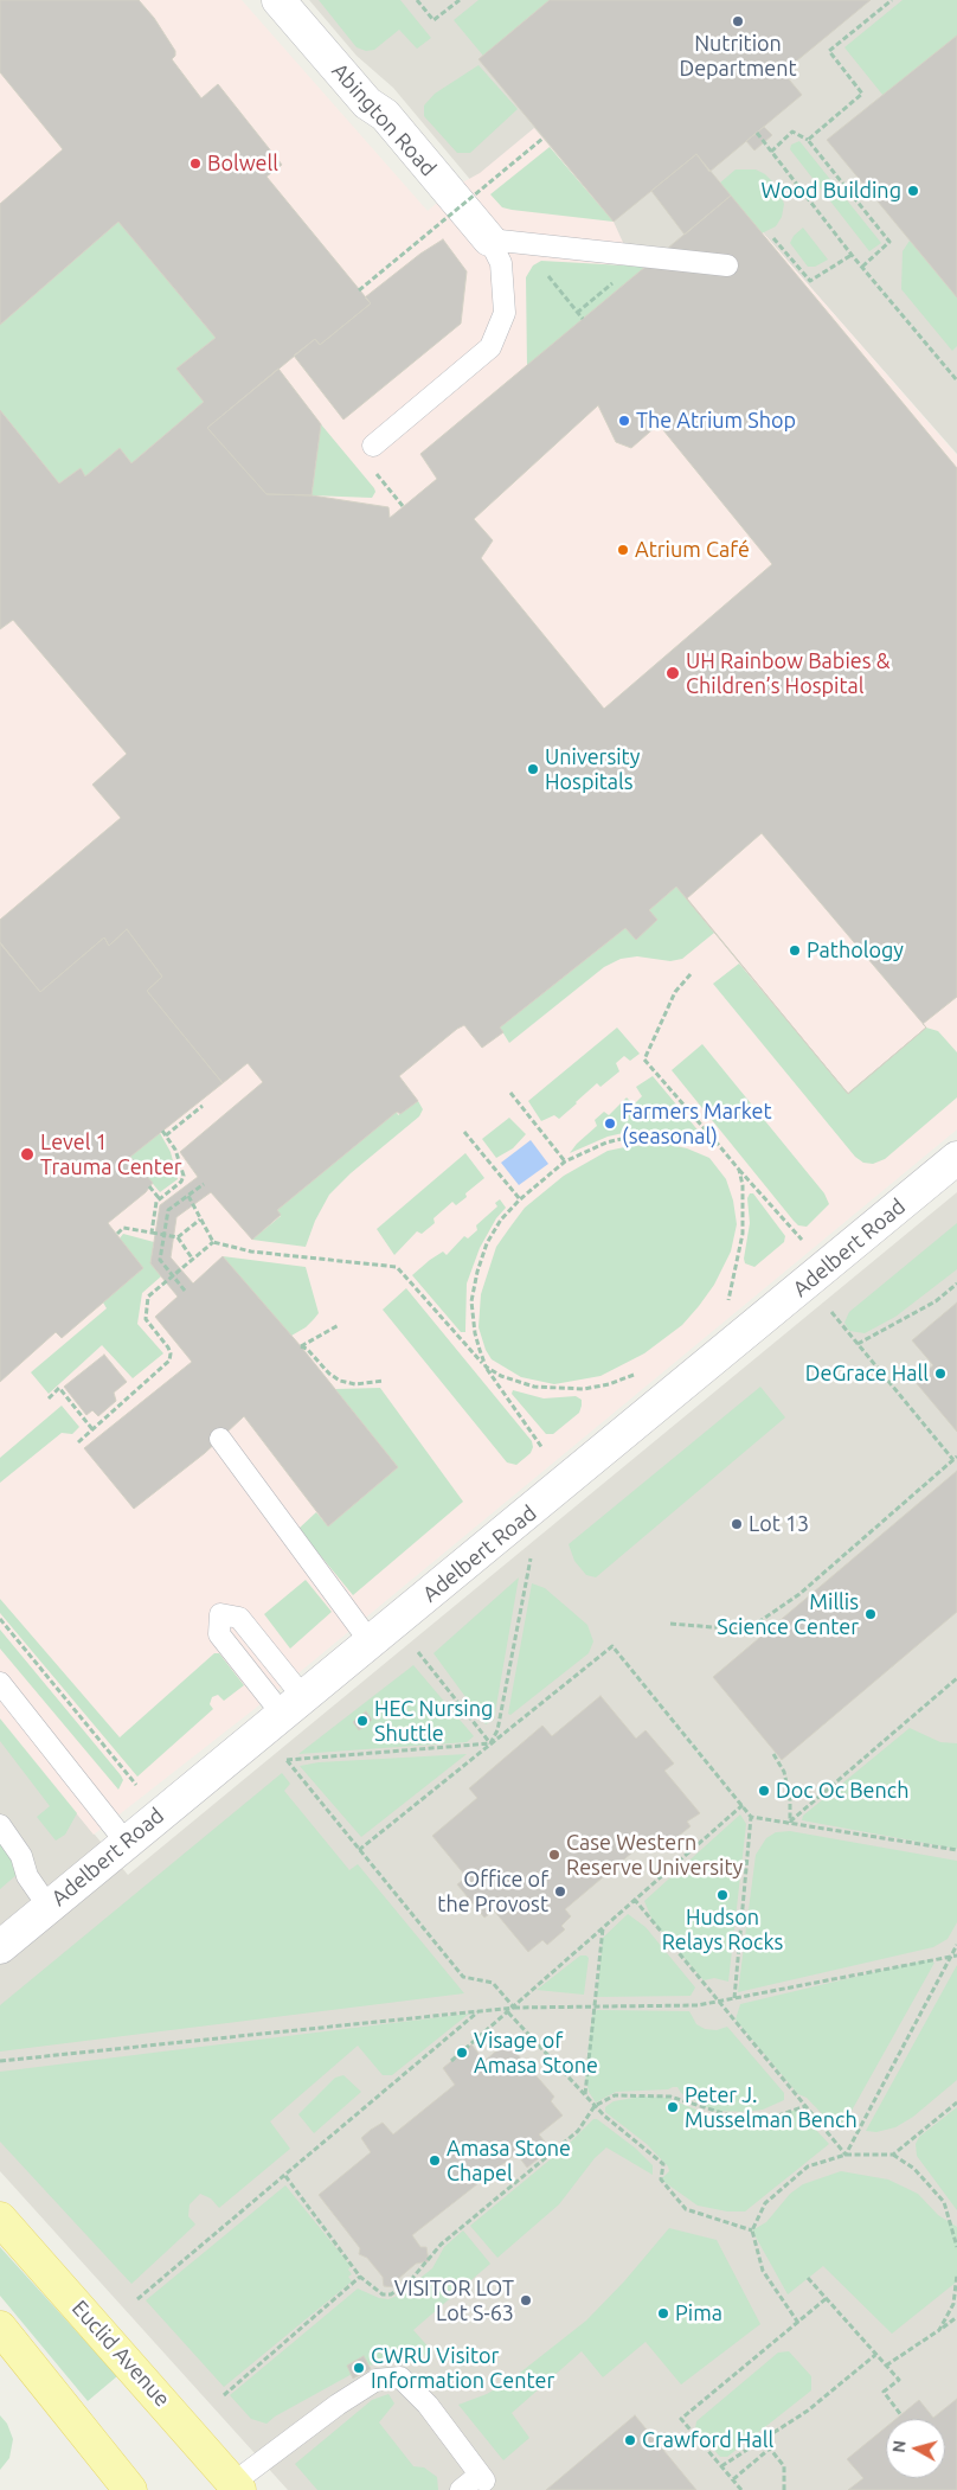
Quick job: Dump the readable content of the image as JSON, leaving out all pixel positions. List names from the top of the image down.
{
  "streets": {
    "main road": ["Euclid Avenue"],
    "street": ["Abington Road", "Adelbert Road"]
  },
  "places": [
    "Nutrition Department",
    "Bolwell",
    "Wood Building",
    "The Atrium Shop",
    "Atrium Café",
    "UH Rainbow Babies & Children’s Hospital",
    "University Hospitals",
    "Pathology",
    "Farmers Market (seasonal)",
    "Level 1 Trauma Center",
    "DeGrace Hall",
    "Lot 13",
    "Millis Science Center",
    "HEC Nursing Shuttle",
    "Doc Oc Bench",
    "Case Western Reserve University",
    "Office of the Provost",
    "Hudson Relays Rocks",
    "Visage of Amasa Stone",
    "Peter J. Musselman Bench",
    "Amasa Stone Chapel",
    "VISITOR LOT Lot S-63",
    "Pima",
    "CWRU Visitor Information Center",
    "Crawford Hall"
  ],
  "north": "left"
}
